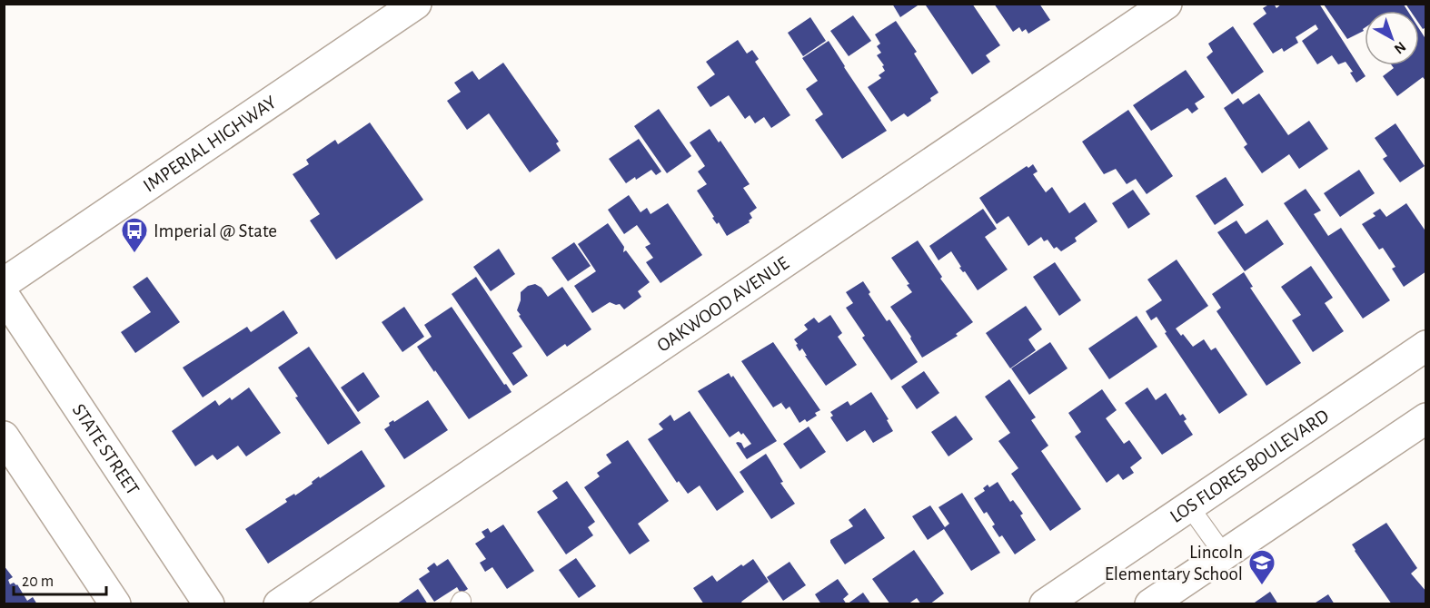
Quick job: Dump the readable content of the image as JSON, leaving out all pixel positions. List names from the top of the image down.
{
  "streets": {
    "street": [
      "IMPERIAL HIGHWAY",
      "OAKWOOD AVENUE",
      "STATE STREET",
      "LOS FLORES BOULEVARD"
    ]
  },
  "places": {
    "bus stop": ["Imperial @ State"],
    "school or university": ["Lincoln Elementary School"]
  },
  "scale_bar": "20 m",
  "north": "bottom right"
}
